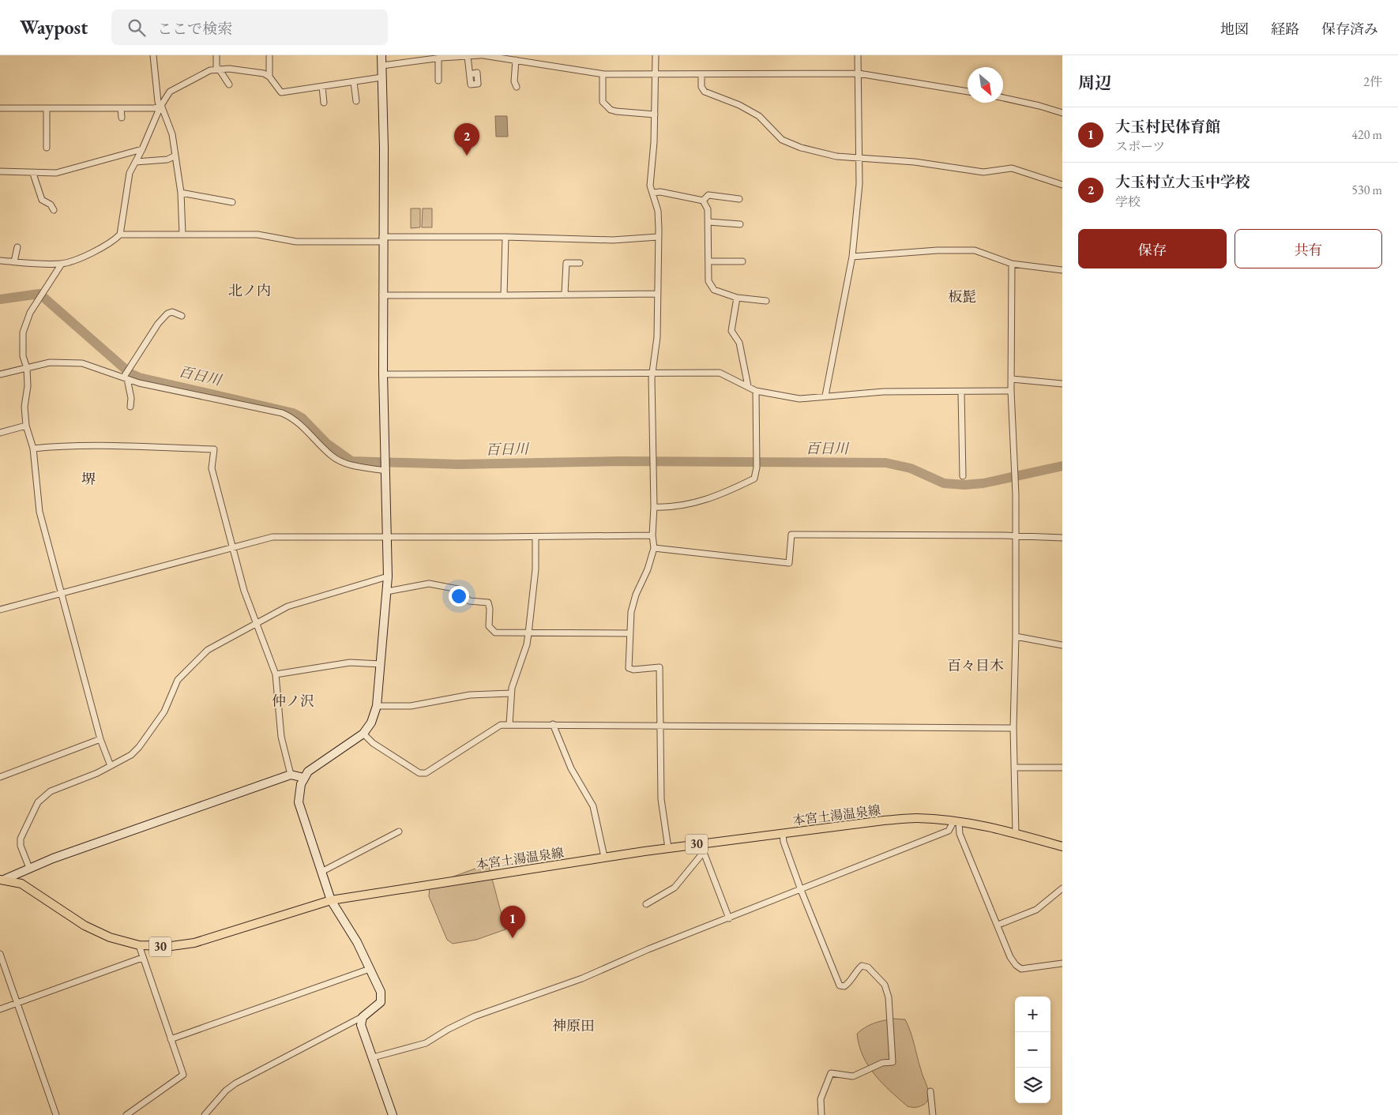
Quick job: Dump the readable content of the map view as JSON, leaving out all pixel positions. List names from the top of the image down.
{
  "streets": {
    "main road": ["本宮土湯温泉線", "30"]
  },
  "districts": [
    "北ノ内",
    "板髭",
    "堺",
    "百々目木",
    "仲ノ沢",
    "神原田"
  ],
  "water": ["百日川"],
  "north": "bottom right",
  "page": {
    "header": "Waypost",
    "search": "ここで検索",
    "nav": ["地図", "経路", "保存済み"],
    "heading": ["周辺", "2件"],
    "list": [
      {
        "mark": "1",
        "name": "大玉村民体育館",
        "note": "スポーツ",
        "value": "420 m"
      },
      {
        "mark": "2",
        "name": "大玉村立大玉中学校",
        "note": "学校",
        "value": "530 m"
      }
    ],
    "pins": ["2", "1"],
    "buttons": ["保存", "共有"],
    "map_buttons": ["+", "−"]
  }
}
